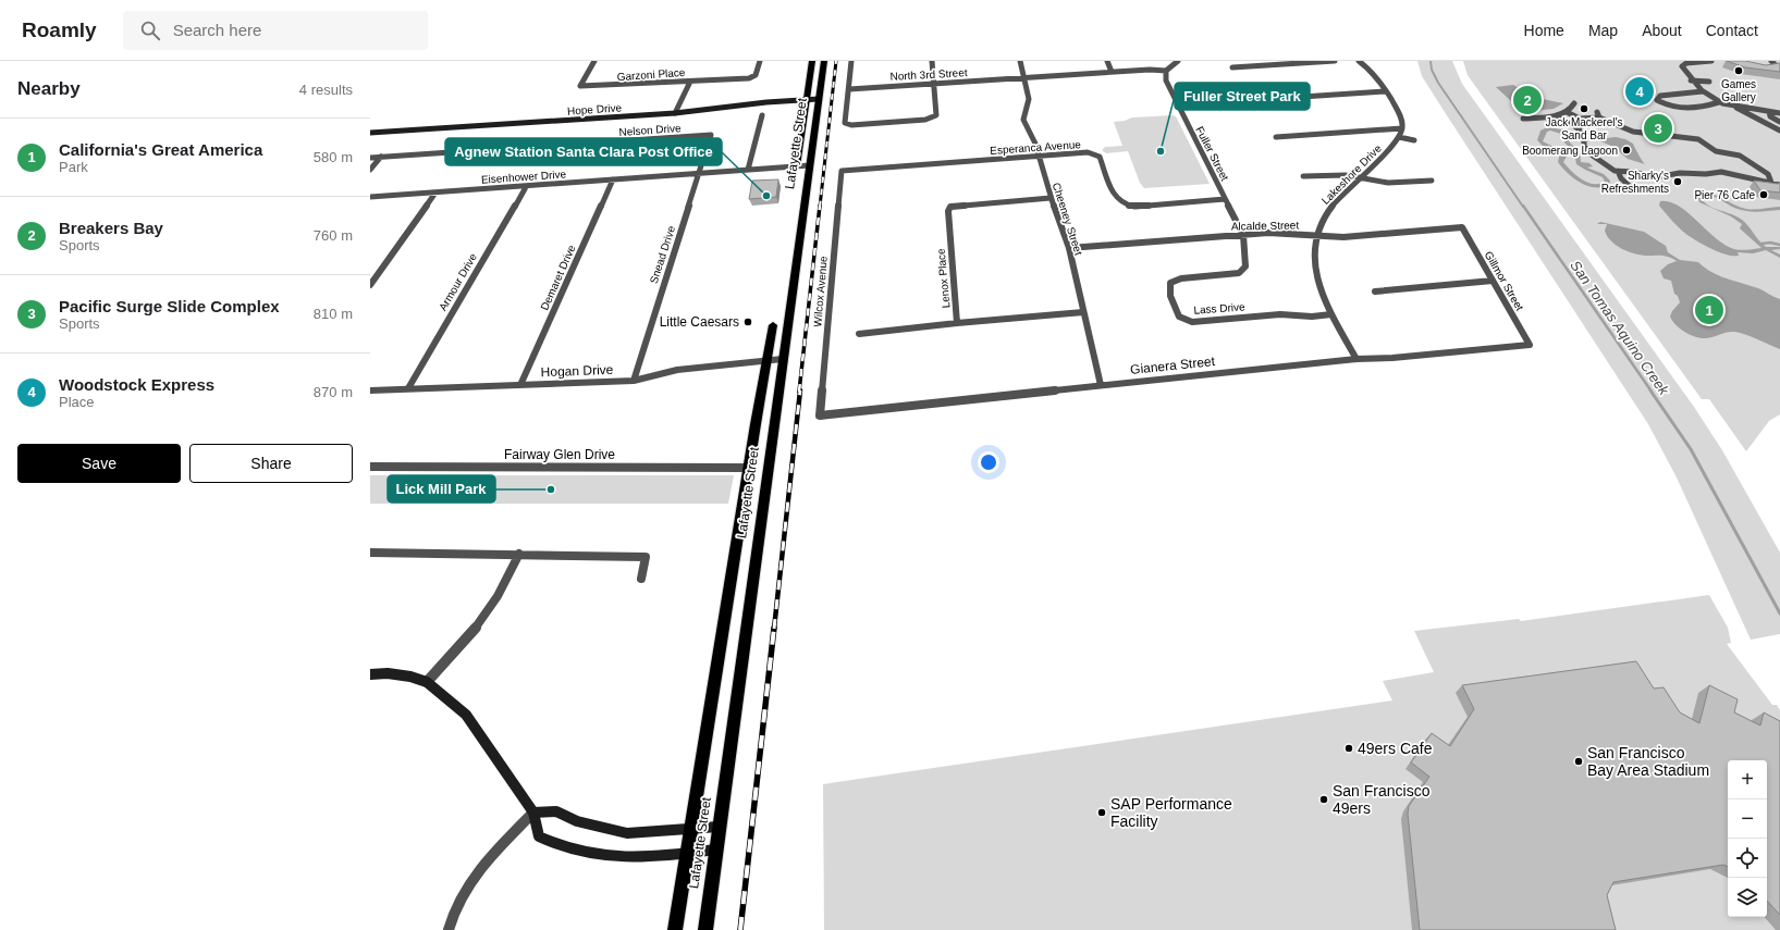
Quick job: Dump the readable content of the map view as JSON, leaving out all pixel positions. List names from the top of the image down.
{
  "streets": {
    "main road": ["Lafayette Street"],
    "street": [
      "Garzoni Place",
      "North 3rd Street",
      "Hope Drive",
      "Nelson Drive",
      "Esperanca Avenue",
      "Fuller Street",
      "Lakeshore Drive",
      "Eisenhower Drive",
      "Cheeney Street",
      "Alcalde Street",
      "Snead Drive",
      "Demaret Drive",
      "Lenox Place",
      "Gillmor Street",
      "Armour Drive",
      "Wilcox Avenue",
      "Lass Drive",
      "Gianera Street",
      "Hogan Drive",
      "Fairway Glen Drive"
    ]
  },
  "crossings": [
    ["North 3rd Street", "Fuller Street"],
    ["North 3rd Street", "Cheeney Street"],
    ["Hope Drive", "Lafayette Street"],
    ["Nelson Drive", "Snead Drive"],
    ["Lafayette Street", "Eisenhower Drive"],
    ["Lafayette Street", "Hogan Drive"],
    ["Lafayette Street", "Fairway Glen Drive"],
    ["Esperanca Avenue", "Fuller Street"],
    ["Esperanca Avenue", "Cheeney Street"],
    ["Esperanca Avenue", "Wilcox Avenue"],
    ["Fuller Street", "Alcalde Street"],
    ["Fuller Street", "Lass Drive"],
    ["Lakeshore Drive", "Alcalde Street"],
    ["Lakeshore Drive", "Lass Drive"],
    ["Lakeshore Drive", "Gianera Street"],
    ["Eisenhower Drive", "Snead Drive"],
    ["Eisenhower Drive", "Demaret Drive"],
    ["Eisenhower Drive", "Armour Drive"],
    ["Cheeney Street", "Alcalde Street"],
    ["Cheeney Street", "Lenox Place"],
    ["Cheeney Street", "Gianera Street"],
    ["Alcalde Street", "Gillmor Street"],
    ["Alcalde Street", "Lass Drive"],
    ["Snead Drive", "Hogan Drive"],
    ["Demaret Drive", "Hogan Drive"],
    ["Gillmor Street", "Gianera Street"],
    ["Armour Drive", "Hogan Drive"],
    ["Wilcox Avenue", "Gianera Street"]
  ],
  "water": ["San Tomas Aquino Creek"],
  "places": [
    "Games Gallery",
    "Jack Mackerel's Sand Bar",
    "Boomerang Lagoon",
    "Fuller Street Park",
    "Sharky's Refreshments",
    "Pier 76 Cafe",
    "Agnew Station Santa Clara Post Office",
    "Little Caesars",
    "Lick Mill Park",
    "49ers Cafe",
    "San Francisco Bay Area Stadium",
    "San Francisco 49ers",
    "SAP Performance Facility"
  ],
  "page": {
    "header": "Roamly",
    "search": "Search here",
    "nav": [
      "Home",
      "Map",
      "About",
      "Contact"
    ],
    "heading": ["Nearby", "4 results"],
    "pins": [
      "4",
      "2",
      "3",
      "1"
    ],
    "list": [
      {
        "mark": "1",
        "name": "California's Great America",
        "note": "Park",
        "value": "580 m"
      },
      {
        "mark": "2",
        "name": "Breakers Bay",
        "note": "Sports",
        "value": "760 m"
      },
      {
        "mark": "3",
        "name": "Pacific Surge Slide Complex",
        "note": "Sports",
        "value": "810 m"
      },
      {
        "mark": "4",
        "name": "Woodstock Express",
        "note": "Place",
        "value": "870 m"
      }
    ],
    "buttons": ["Save", "Share"],
    "map_buttons": ["+", "−"]
  }
}
